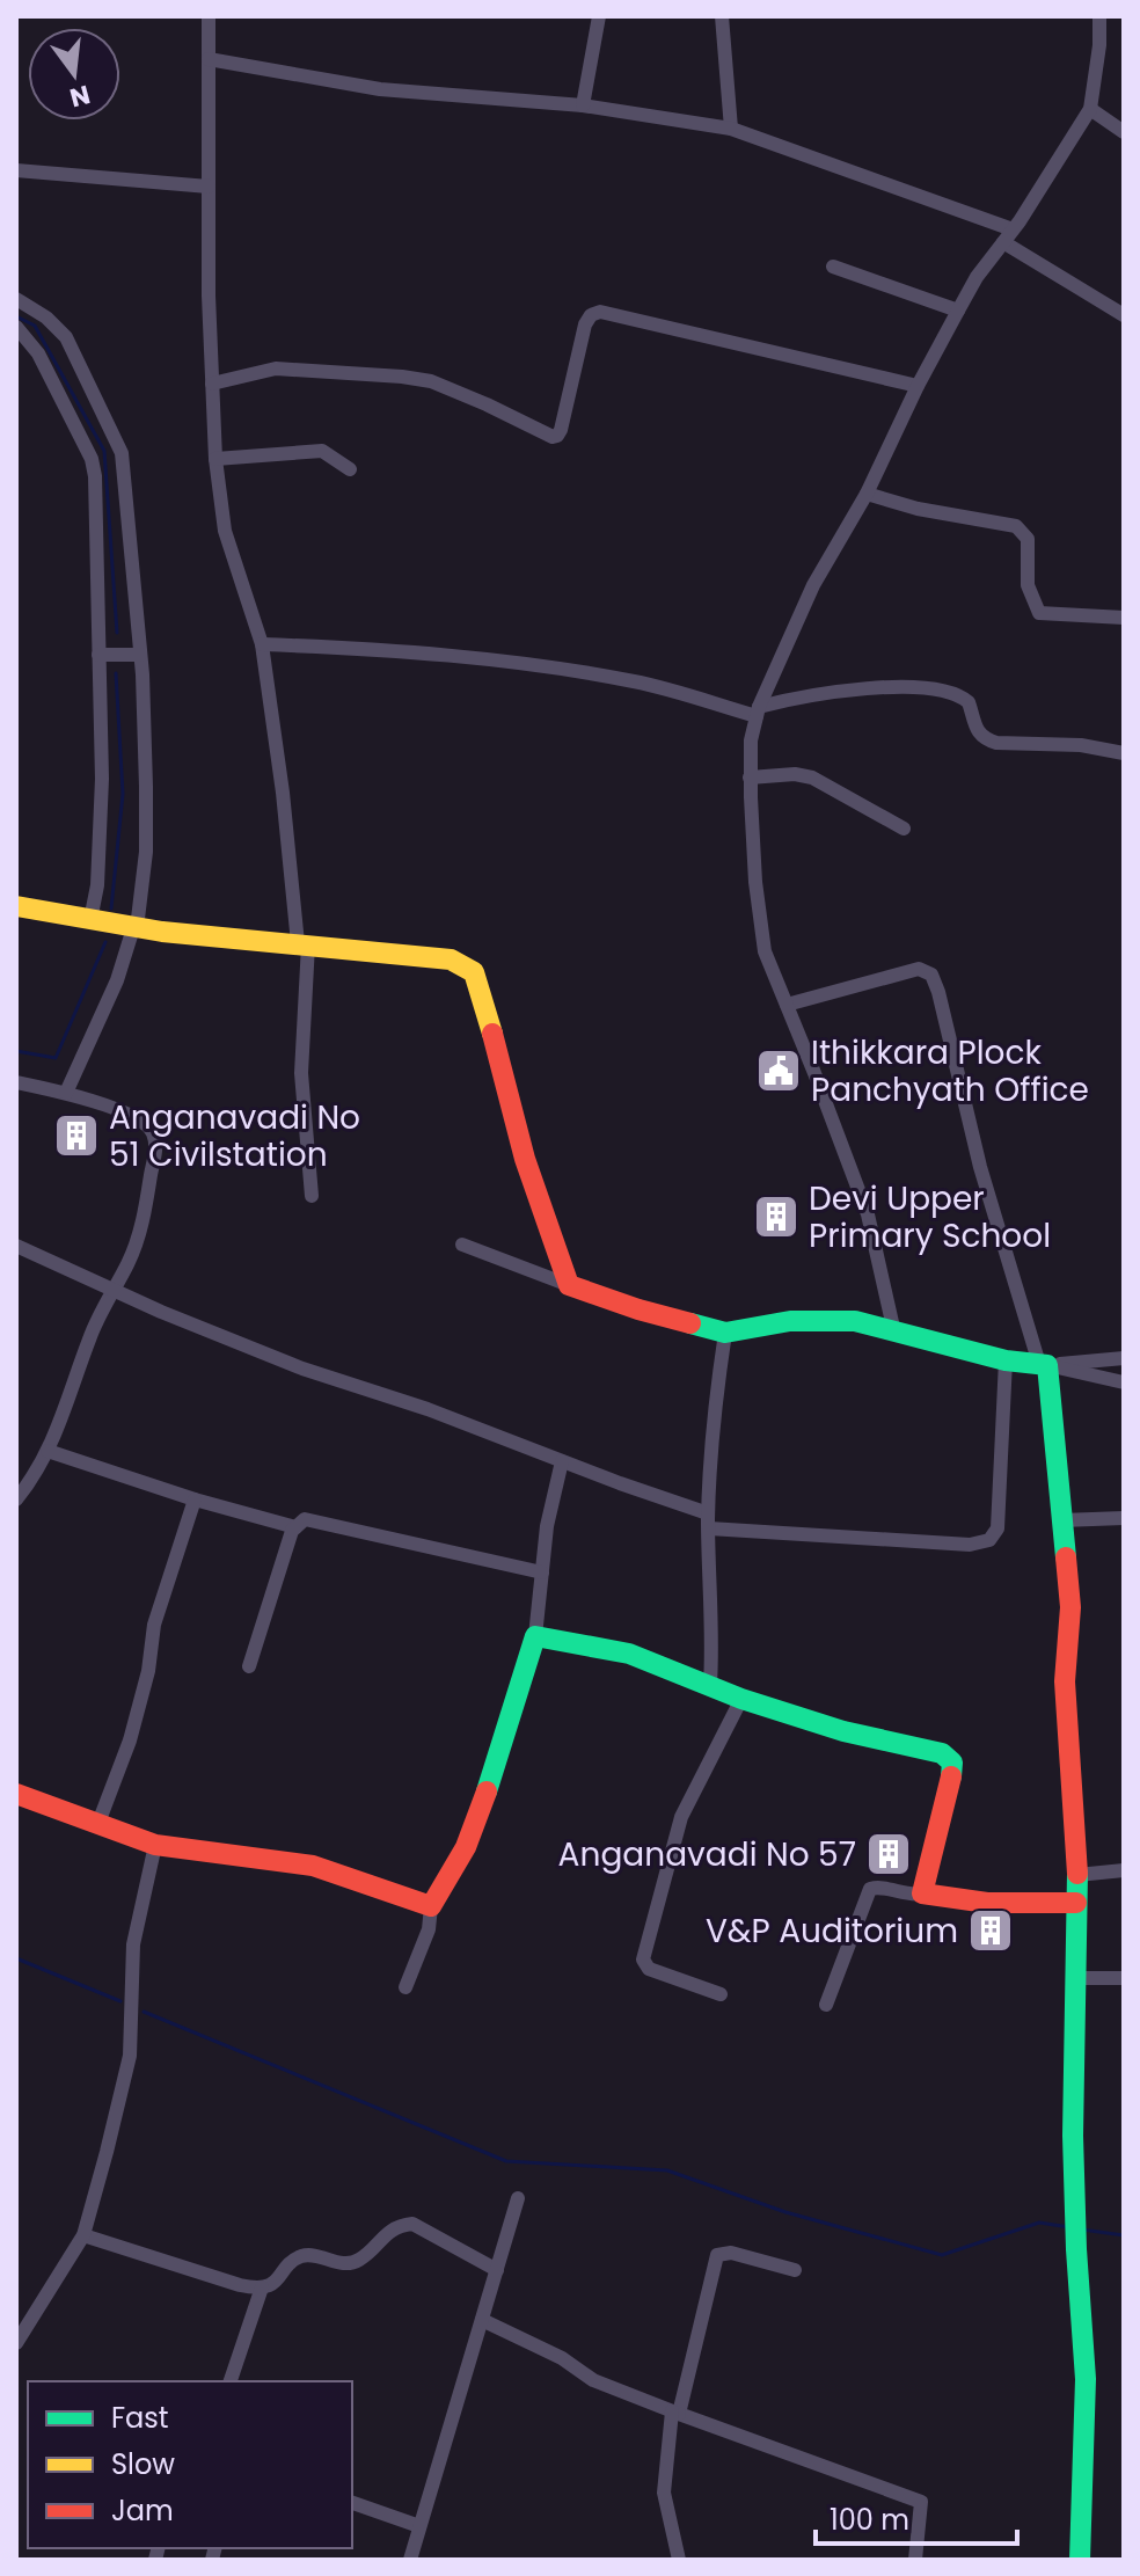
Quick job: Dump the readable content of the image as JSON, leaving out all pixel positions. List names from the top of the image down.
{
  "places": {
    "public building": ["Ithikkara Plock Panchyath Office"],
    "building": [
      "Anganavadi No 51 Civilstation",
      "Devi Upper Primary School",
      "Anganavadi No 57",
      "V&P Auditorium"
    ]
  },
  "legend": ["Fast", "Slow", "Jam"],
  "scale_bar": "100 m",
  "north": "bottom"
}
